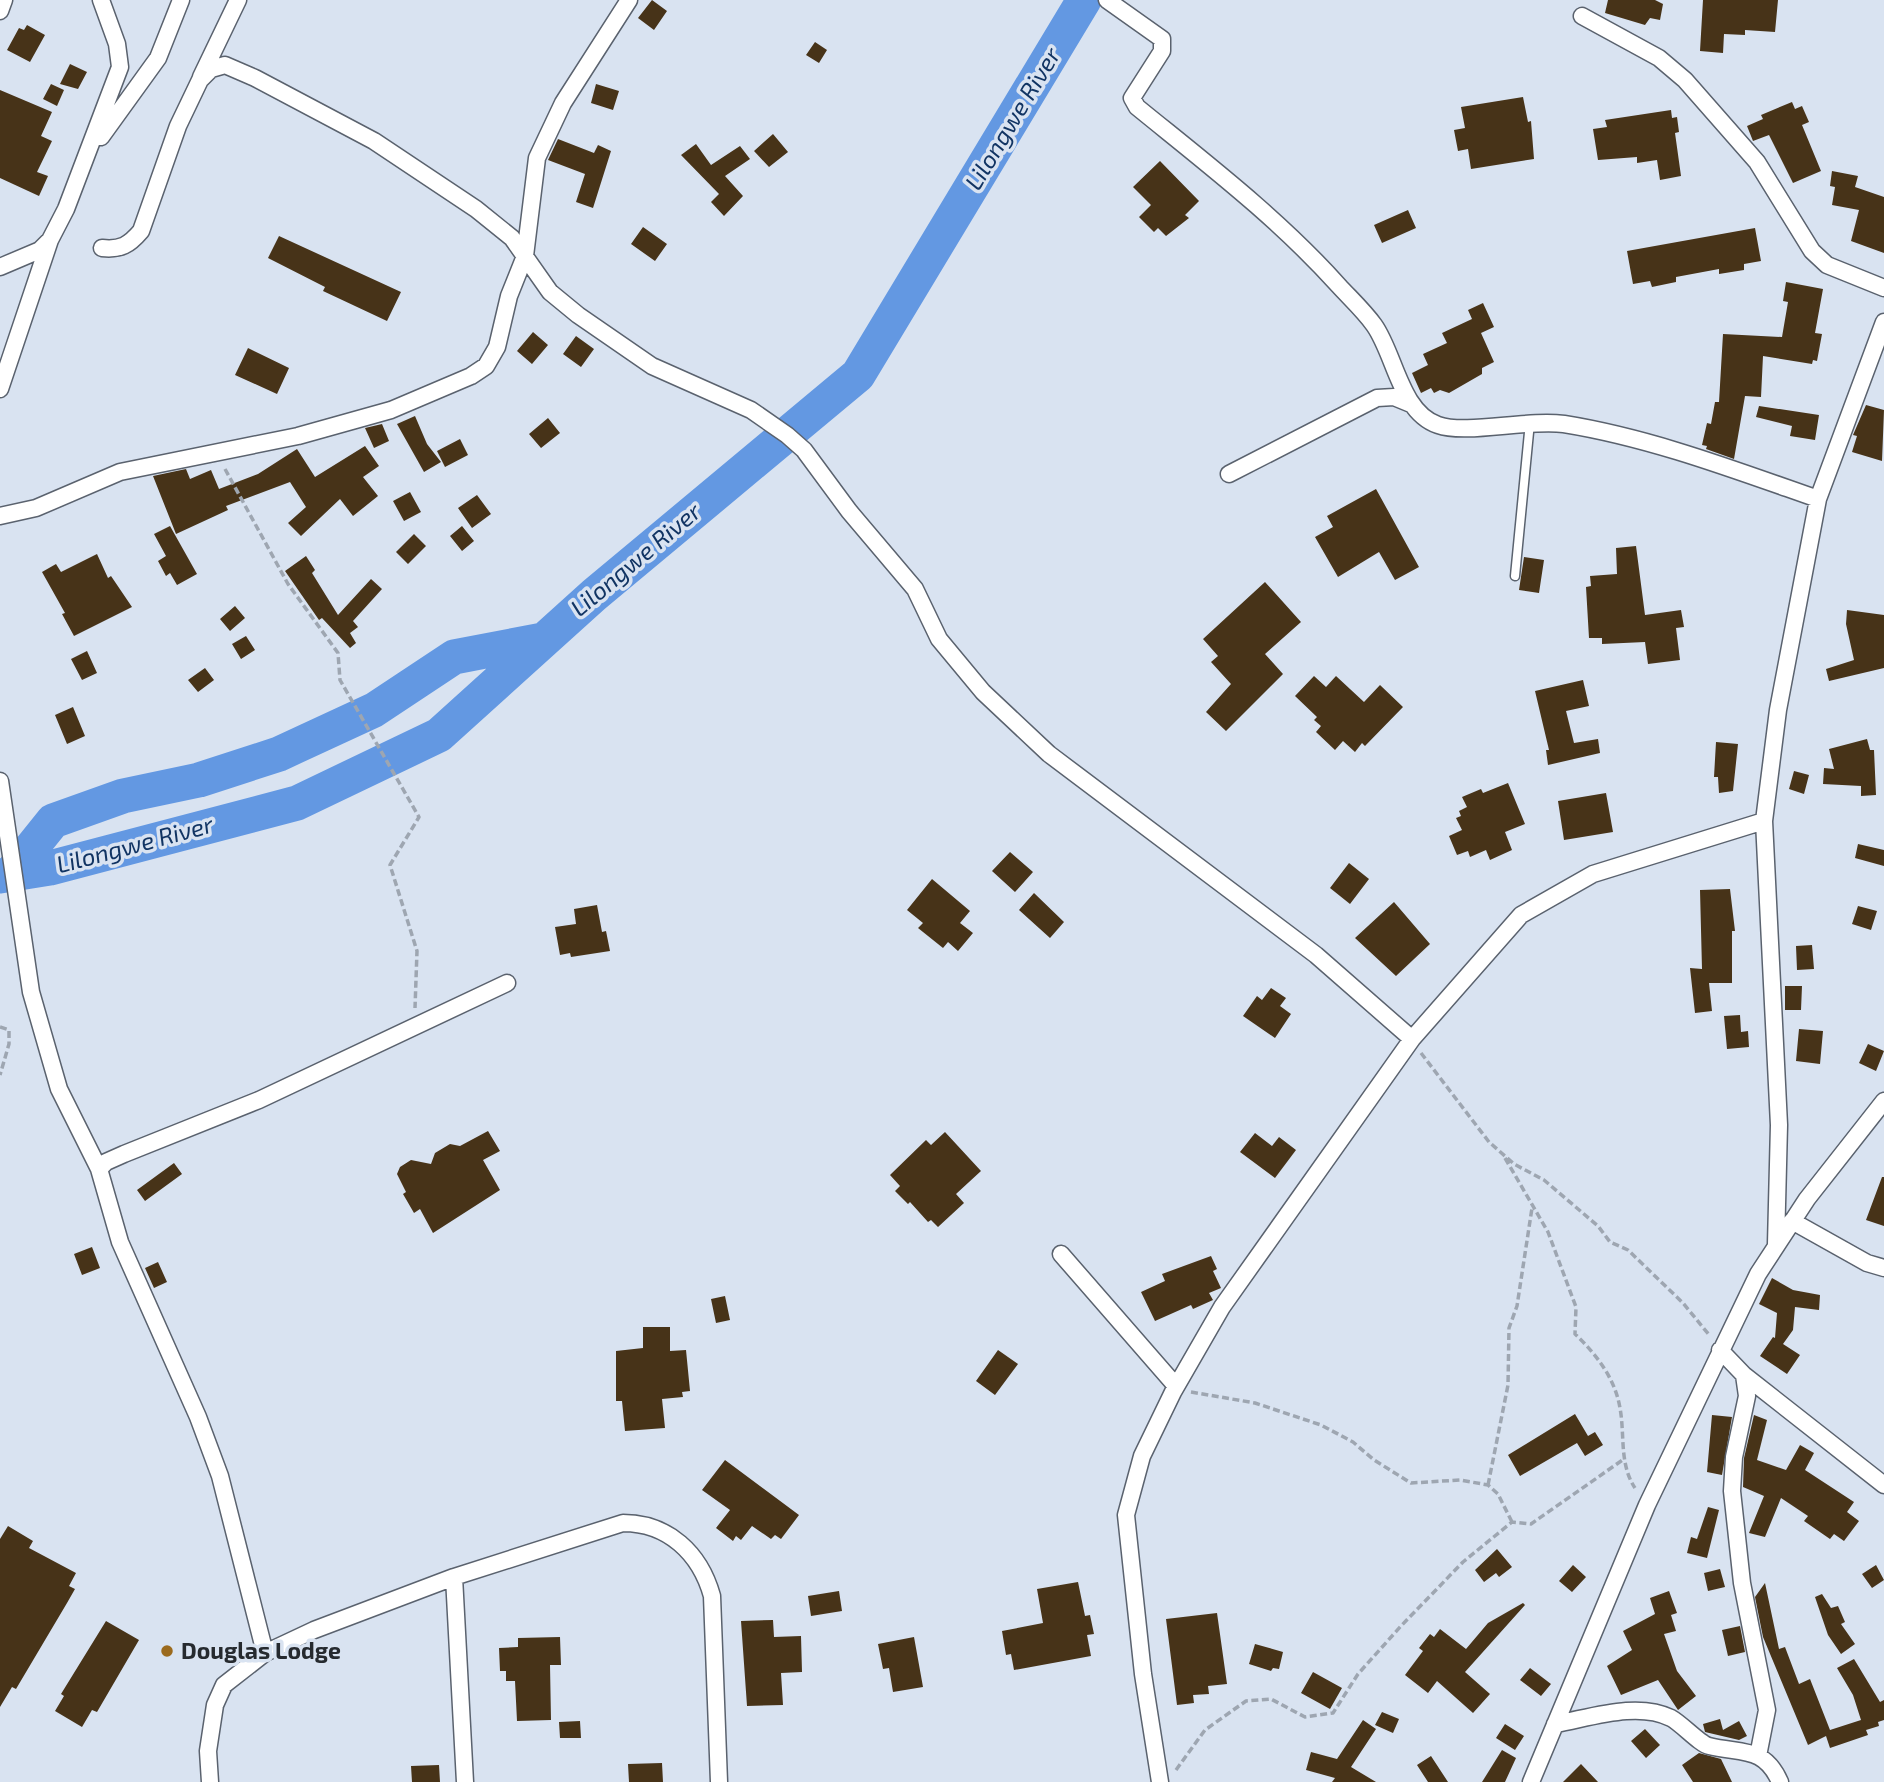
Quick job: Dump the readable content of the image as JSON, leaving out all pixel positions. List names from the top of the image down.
{
  "water": ["Lilongwe River"],
  "places": ["Douglas Lodge"]
}
